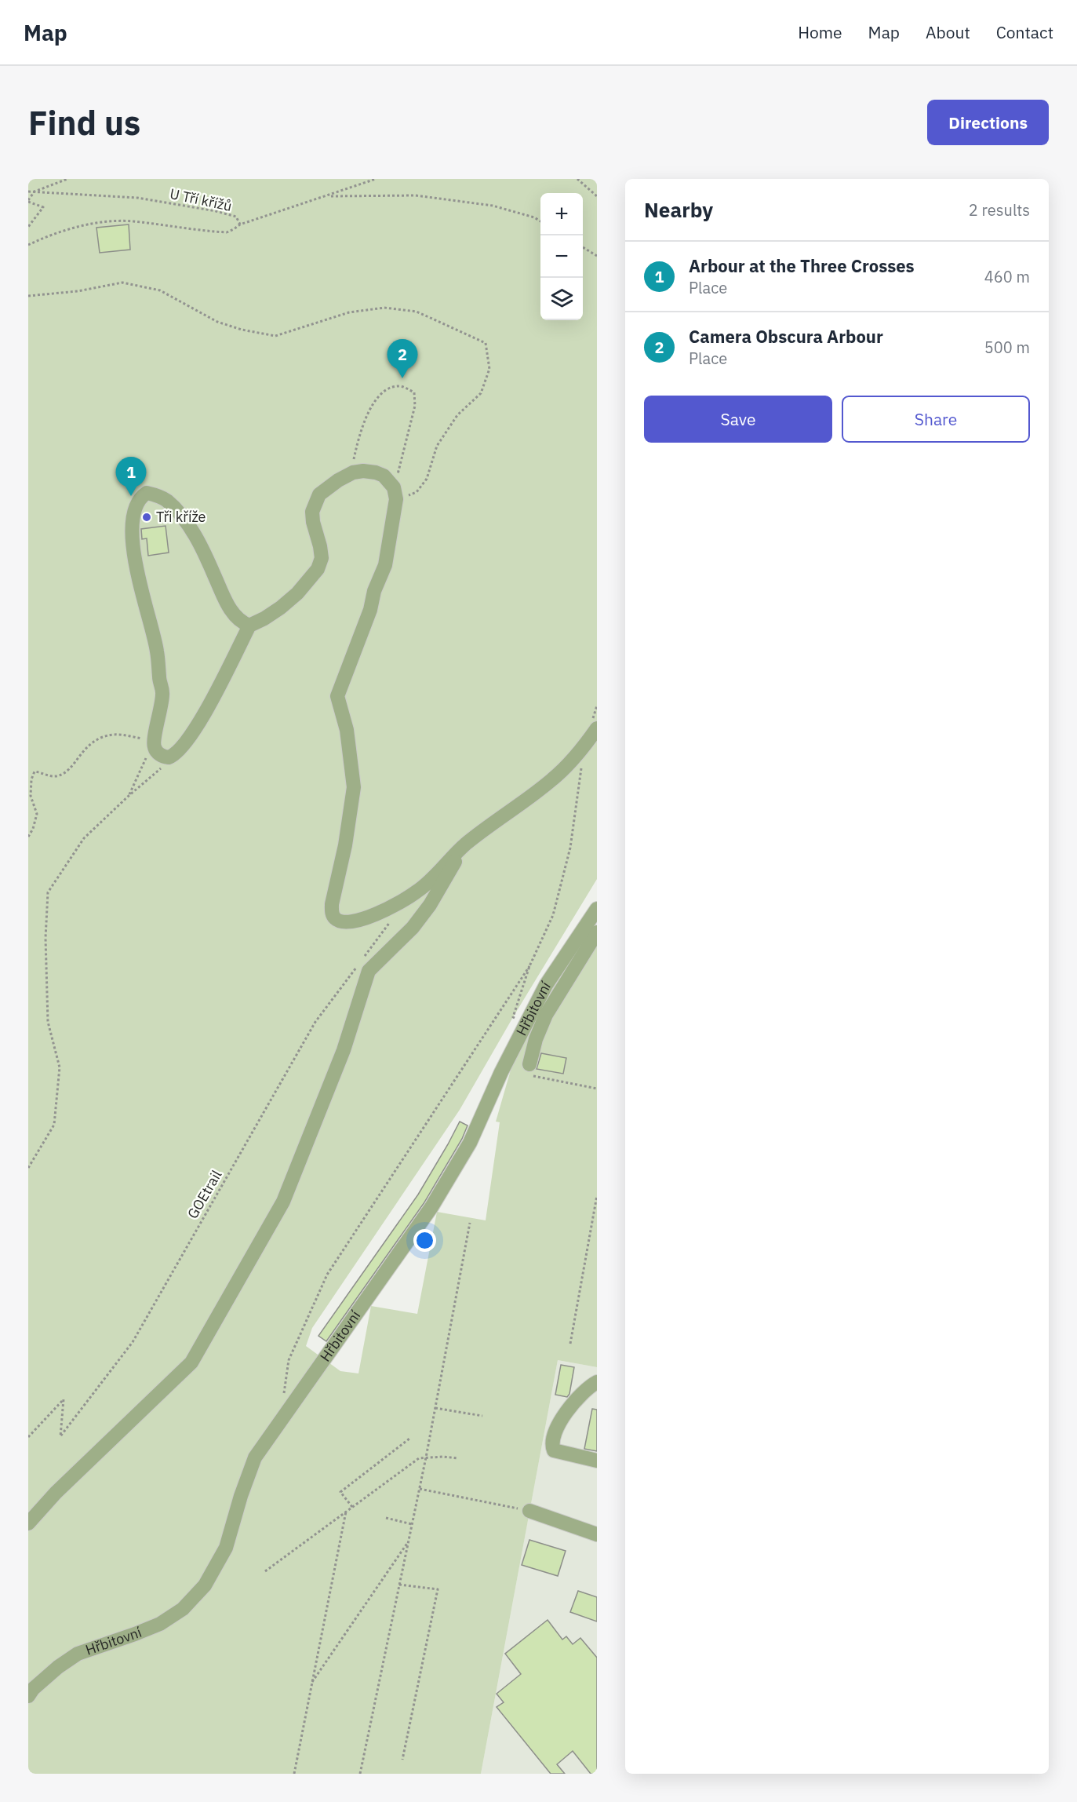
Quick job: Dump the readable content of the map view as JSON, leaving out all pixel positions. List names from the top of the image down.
{
  "streets": {
    "street": ["Hřbitovní"],
    "path": ["U Tří křížů", "GOEtrail"]
  },
  "places": ["Tři kříže"],
  "page": {
    "header": "Map",
    "nav": [
      "Home",
      "Map",
      "About",
      "Contact"
    ],
    "buttons": [
      "Directions",
      ["Save", "Share"]
    ],
    "title": "Find us",
    "heading": ["Nearby", "2 results"],
    "map_buttons": ["+", "−"],
    "list": [
      {
        "mark": "1",
        "name": "Arbour at the Three Crosses",
        "note": "Place",
        "value": "460 m"
      },
      {
        "mark": "2",
        "name": "Camera Obscura Arbour",
        "note": "Place",
        "value": "500 m"
      }
    ],
    "pins": ["2", "1"]
  }
}
